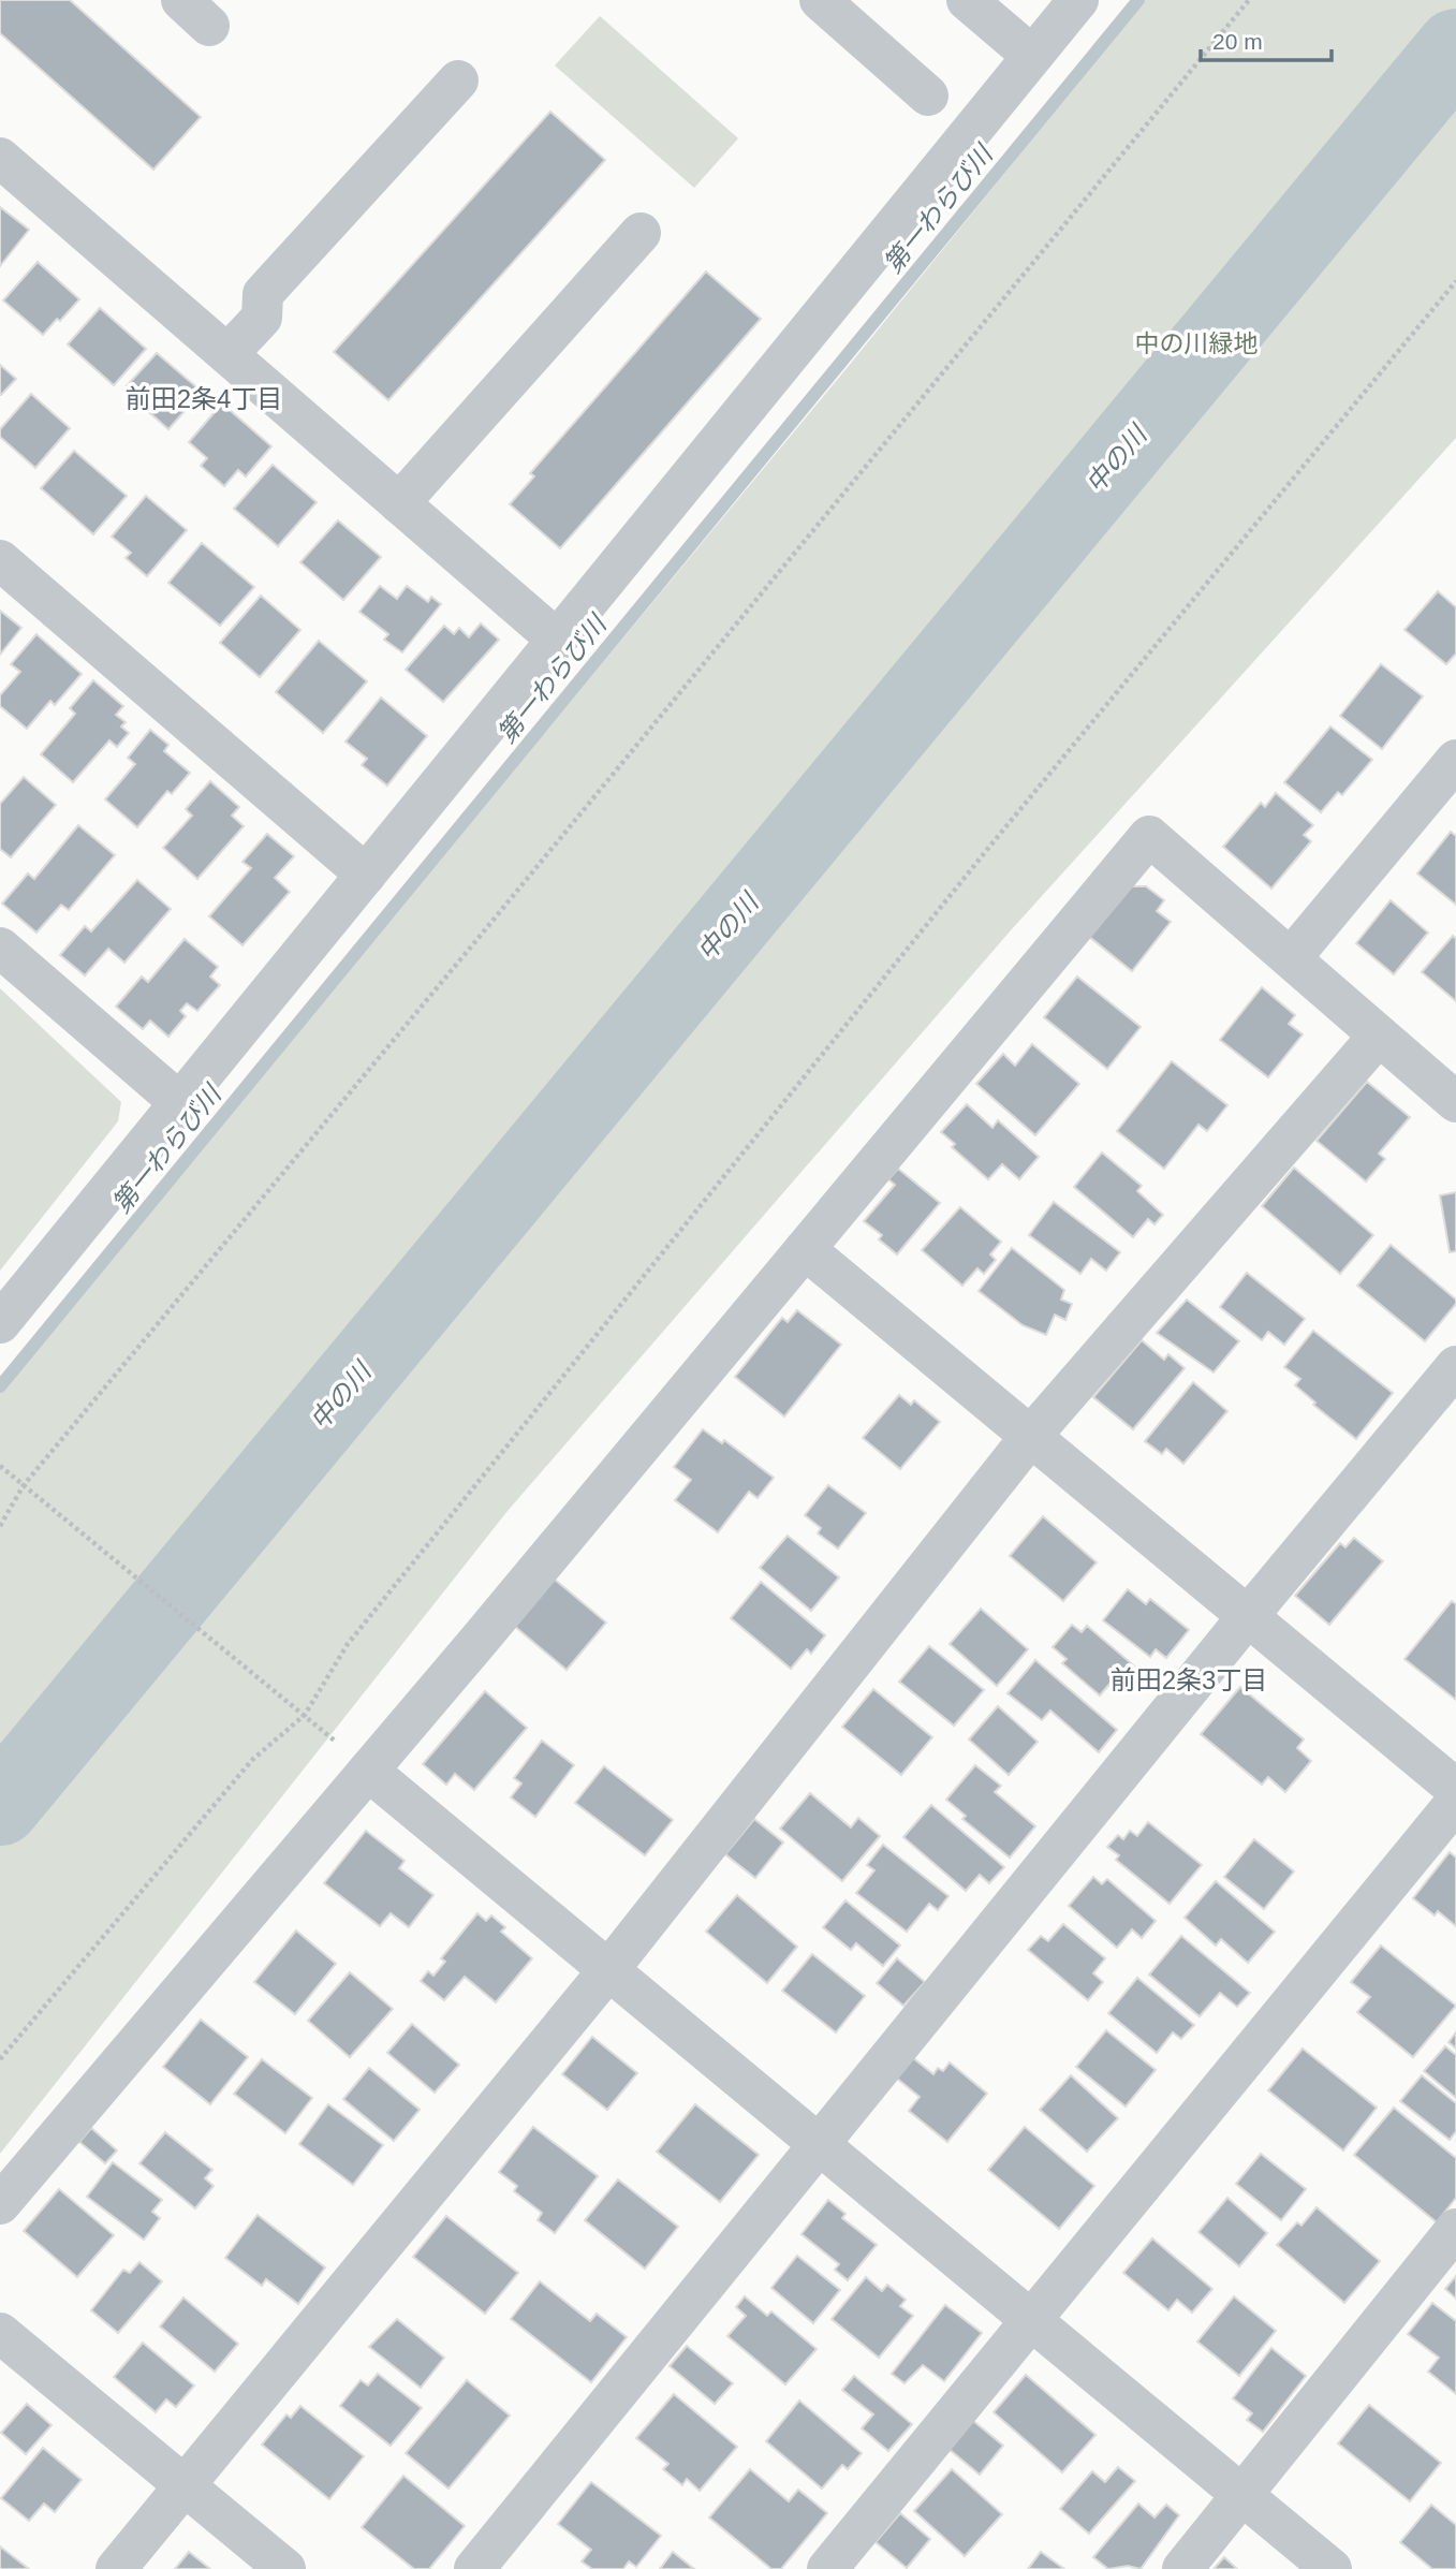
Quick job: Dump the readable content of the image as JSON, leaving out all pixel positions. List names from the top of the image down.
{
  "districts": ["前田2条4丁目", "前田2条3丁目"],
  "water": ["第一わらび川", "中の川"],
  "parks": ["中の川緑地"],
  "scale_bar": "20 m"
}
